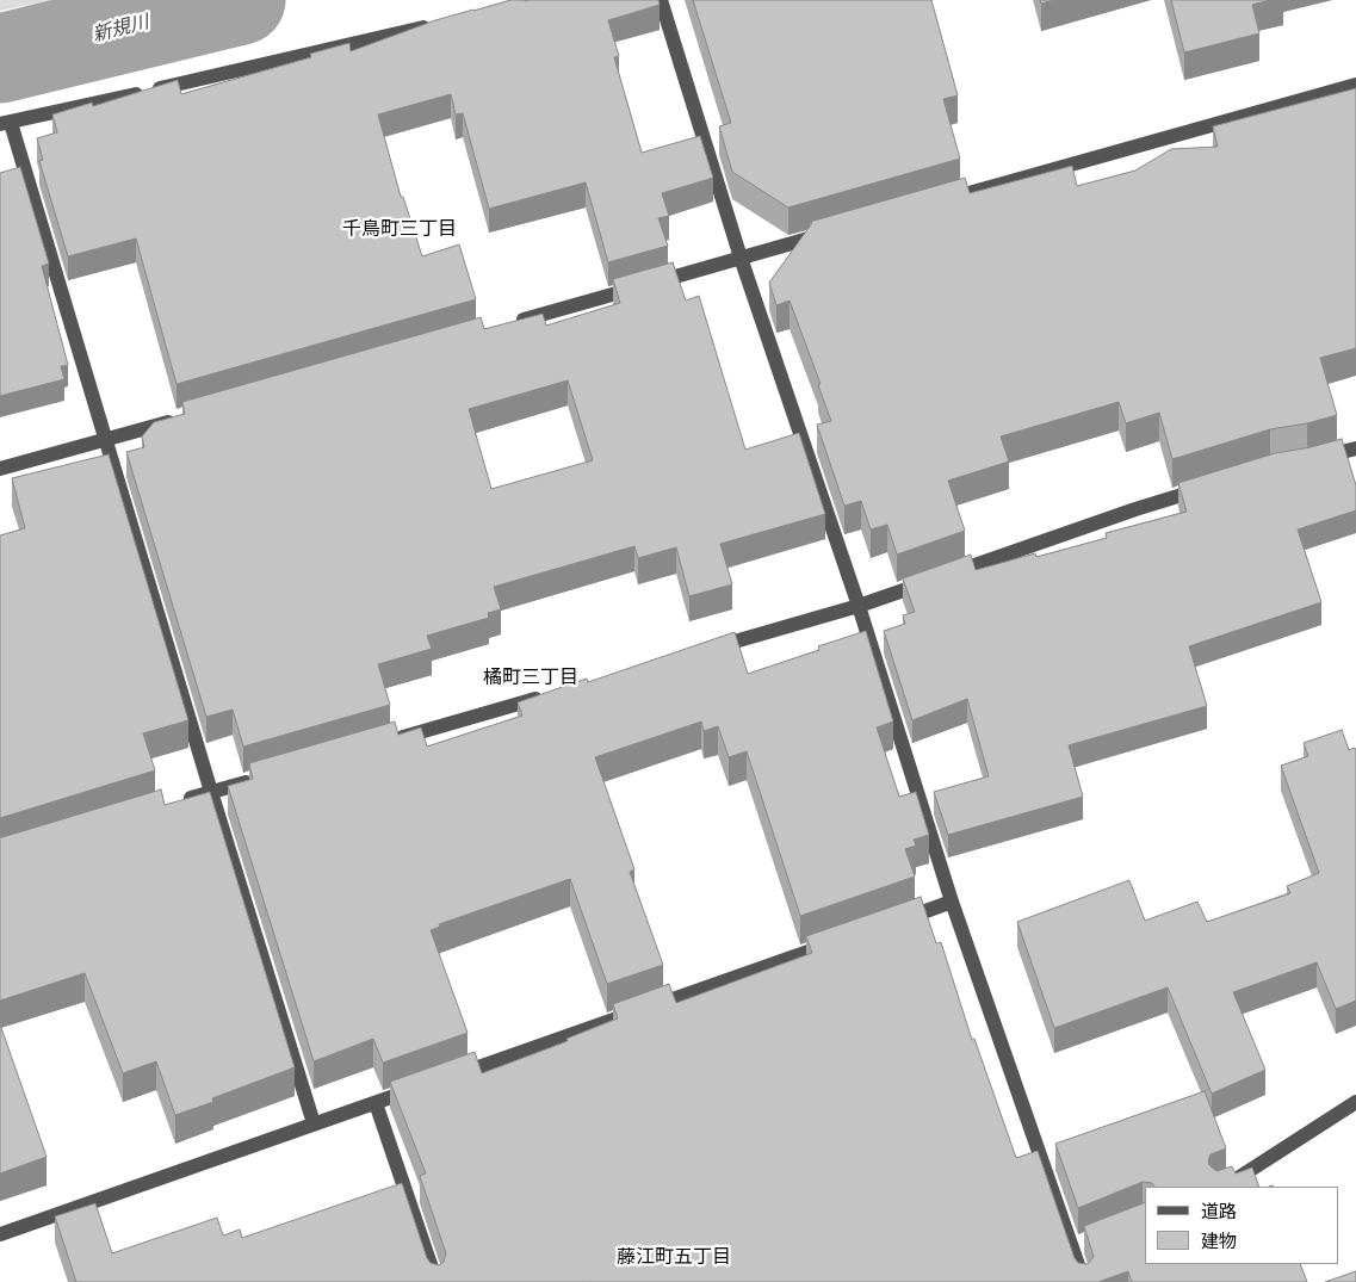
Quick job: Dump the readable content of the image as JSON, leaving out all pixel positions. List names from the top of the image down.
{
  "districts": ["千鳥町三丁目", "橘町三丁目", "藤江町五丁目"],
  "water": ["新規川"],
  "legend": ["道路", "建物"]
}
